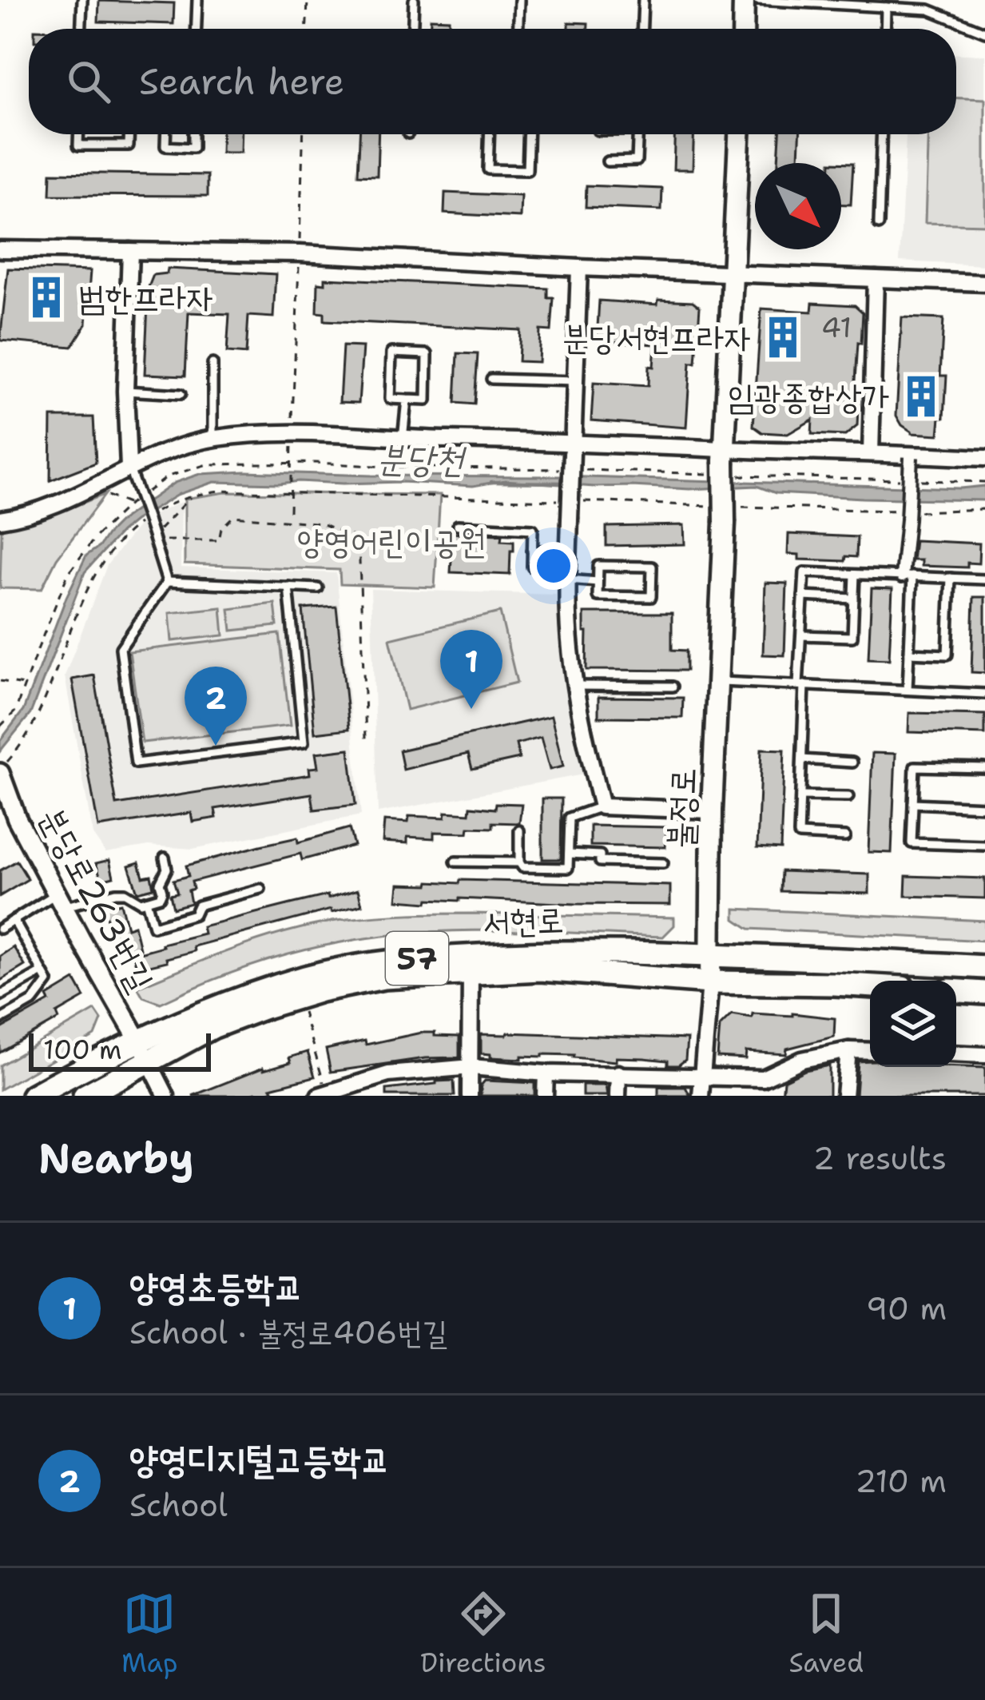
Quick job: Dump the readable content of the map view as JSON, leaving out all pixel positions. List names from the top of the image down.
{
  "streets": {
    "main road": ["불정로", "서현로", "57"],
    "street": ["분당로263번길"]
  },
  "crossings": [
    ["불정로", "서현로"],
    ["분당로263번길", "서현로"]
  ],
  "water": ["분당천"],
  "parks": ["양영어린이공원"],
  "places": {
    "building": ["범한프라자", "분당서현프라자", "임광종합상가"]
  },
  "house_numbers": ["41"],
  "scale_bar": "100 m",
  "north": "bottom right",
  "page": {
    "search": "Search here",
    "pins": ["1", "2"],
    "scale": "100 m",
    "heading": ["Nearby", "2 results"],
    "list": [
      {
        "mark": "1",
        "name": "양영초등학교",
        "note": "School · 불정로406번길",
        "value": "90 m"
      },
      {
        "mark": "2",
        "name": "양영디지털고등학교",
        "note": "School",
        "value": "210 m"
      }
    ],
    "nav": ["Map", "Directions", "Saved"]
  }
}
